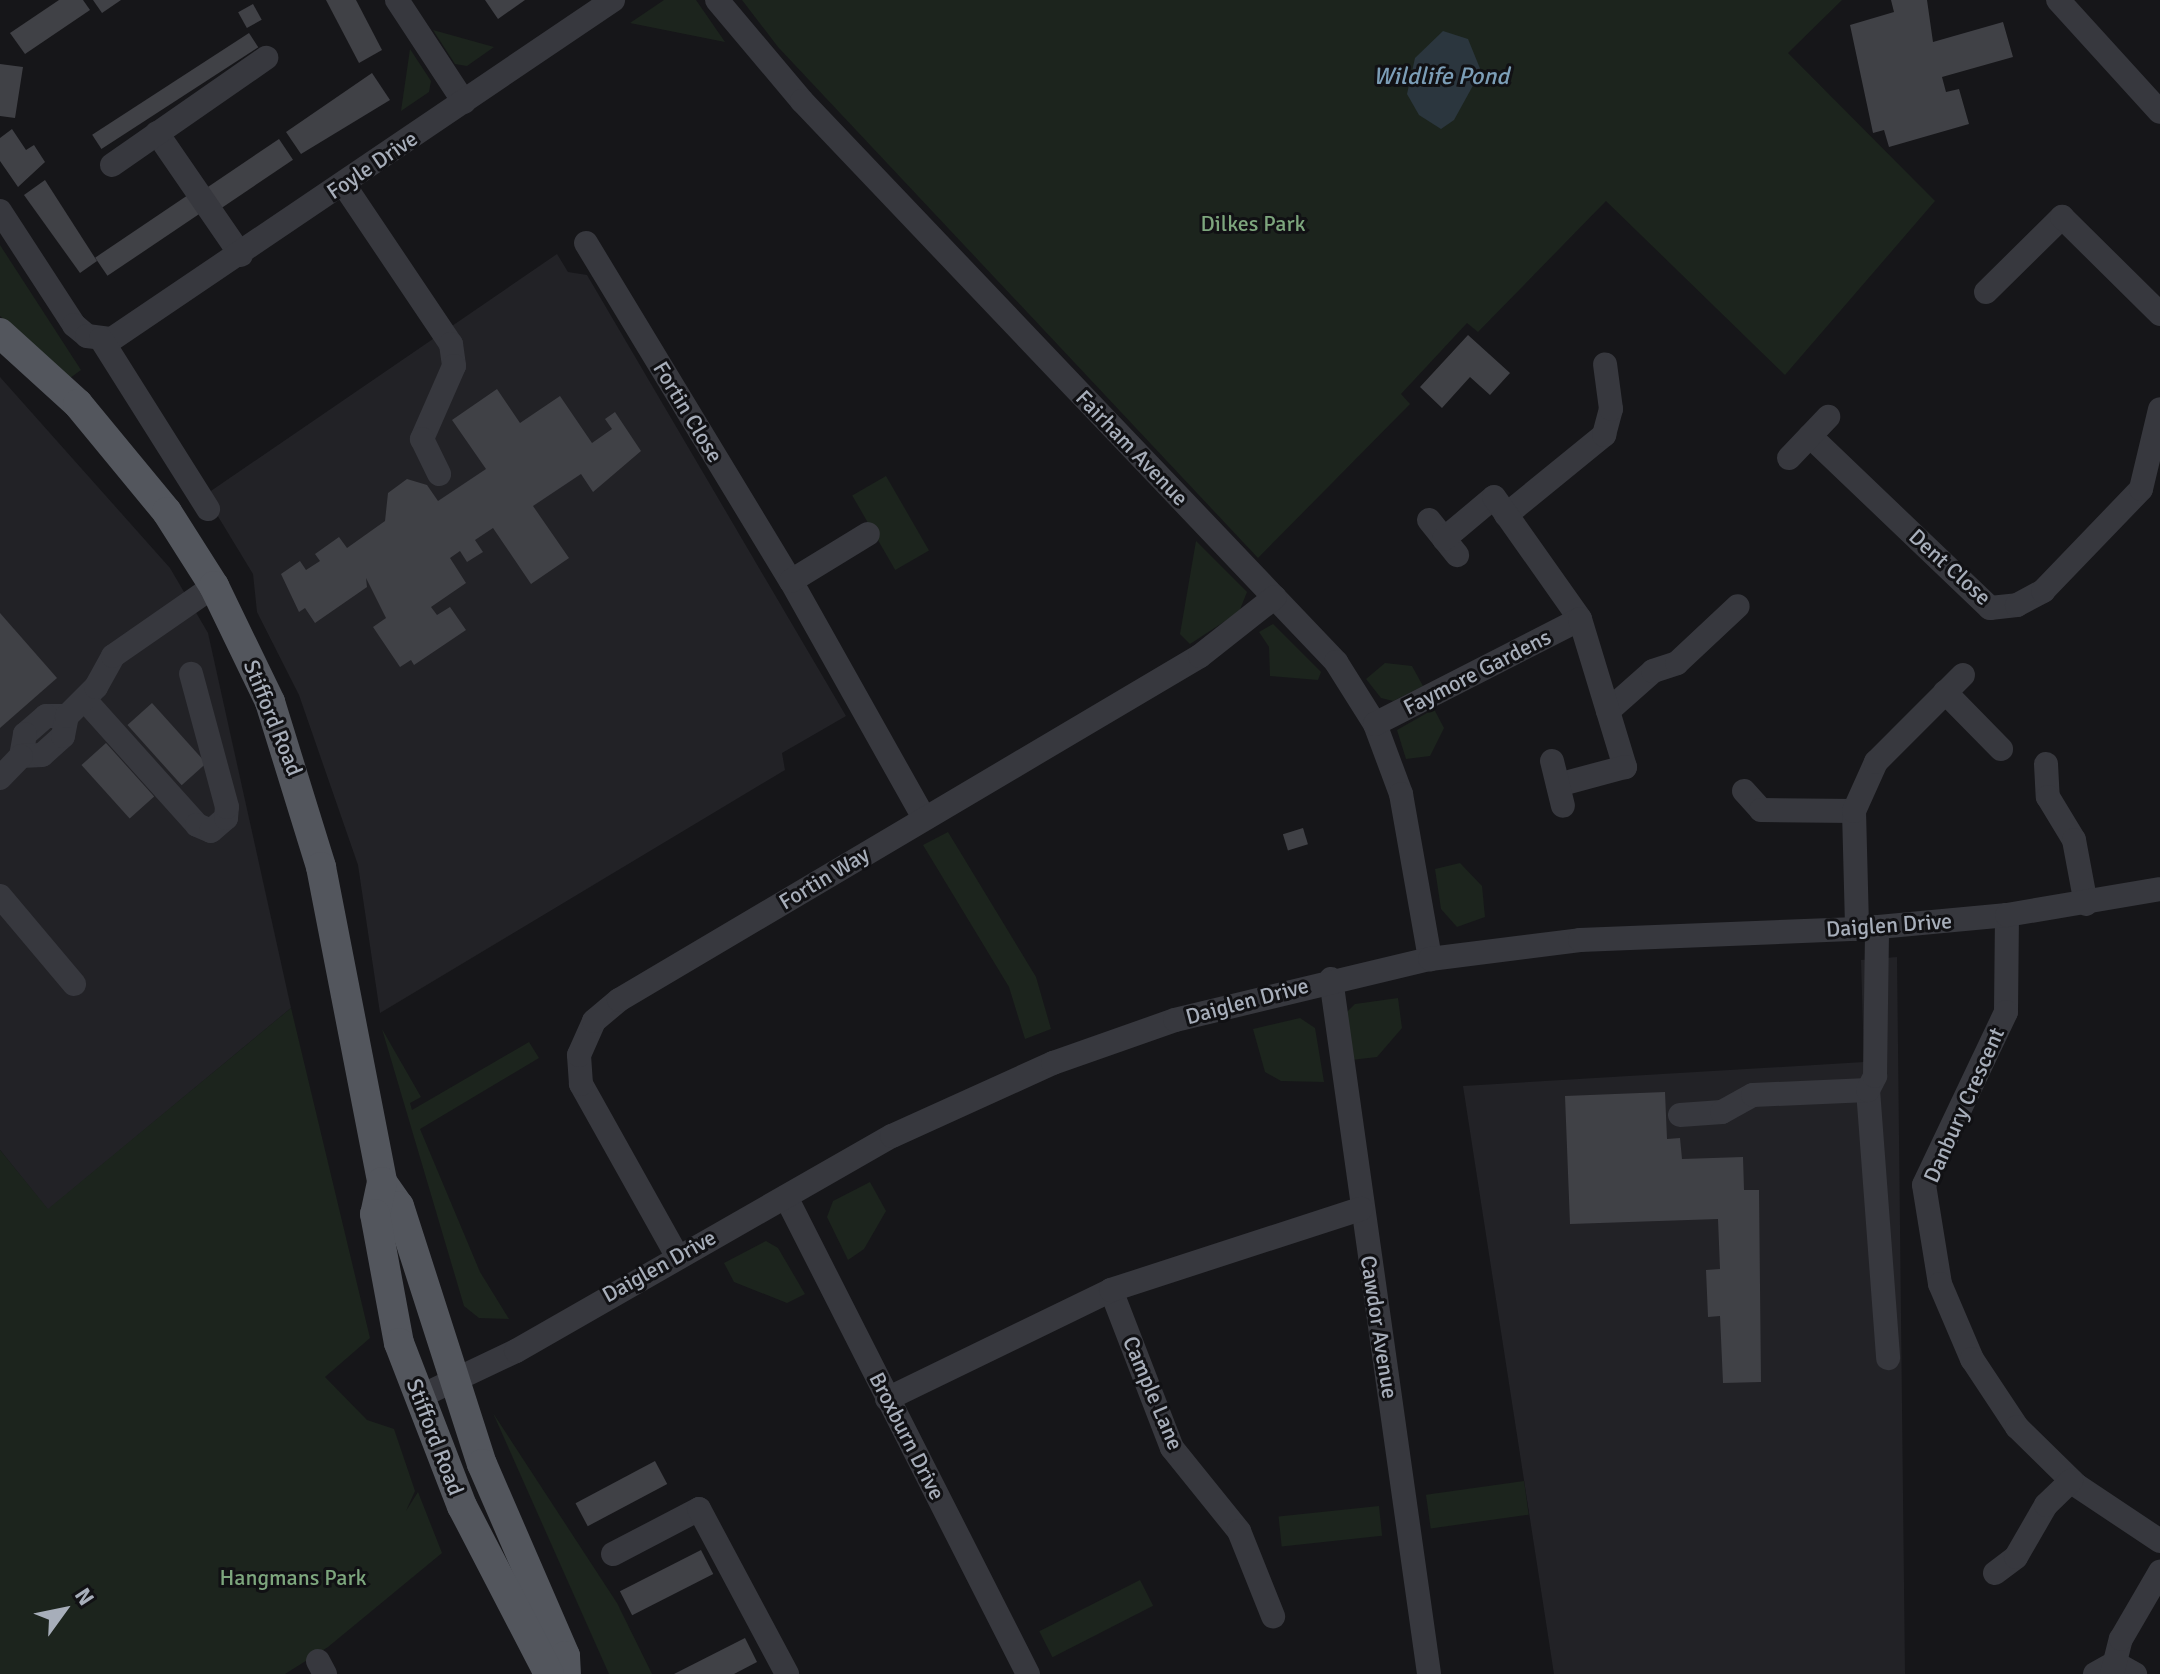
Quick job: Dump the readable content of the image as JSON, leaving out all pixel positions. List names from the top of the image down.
{
  "streets": {
    "main road": ["Stifford Road"],
    "street": [
      "Foyle Drive",
      "Fortin Close",
      "Fairham Avenue",
      "Dent Close",
      "Faymore Gardens",
      "Fortin Way",
      "Daiglen Drive",
      "Danbury Crescent",
      "Cawdor Avenue",
      "Cample Lane",
      "Broxburn Drive"
    ]
  },
  "crossings": [
    ["Fortin Close", "Fortin Way"],
    ["Fairham Avenue", "Faymore Gardens"],
    ["Fairham Avenue", "Fortin Way"],
    ["Fairham Avenue", "Daiglen Drive"],
    ["Stifford Road", "Daiglen Drive"],
    ["Fortin Way", "Daiglen Drive"],
    ["Daiglen Drive", "Danbury Crescent"],
    ["Daiglen Drive", "Cawdor Avenue"],
    ["Daiglen Drive", "Broxburn Drive"]
  ],
  "water": ["Wildlife Pond"],
  "parks": ["Dilkes Park", "Hangmans Park"],
  "north": "top right"
}
